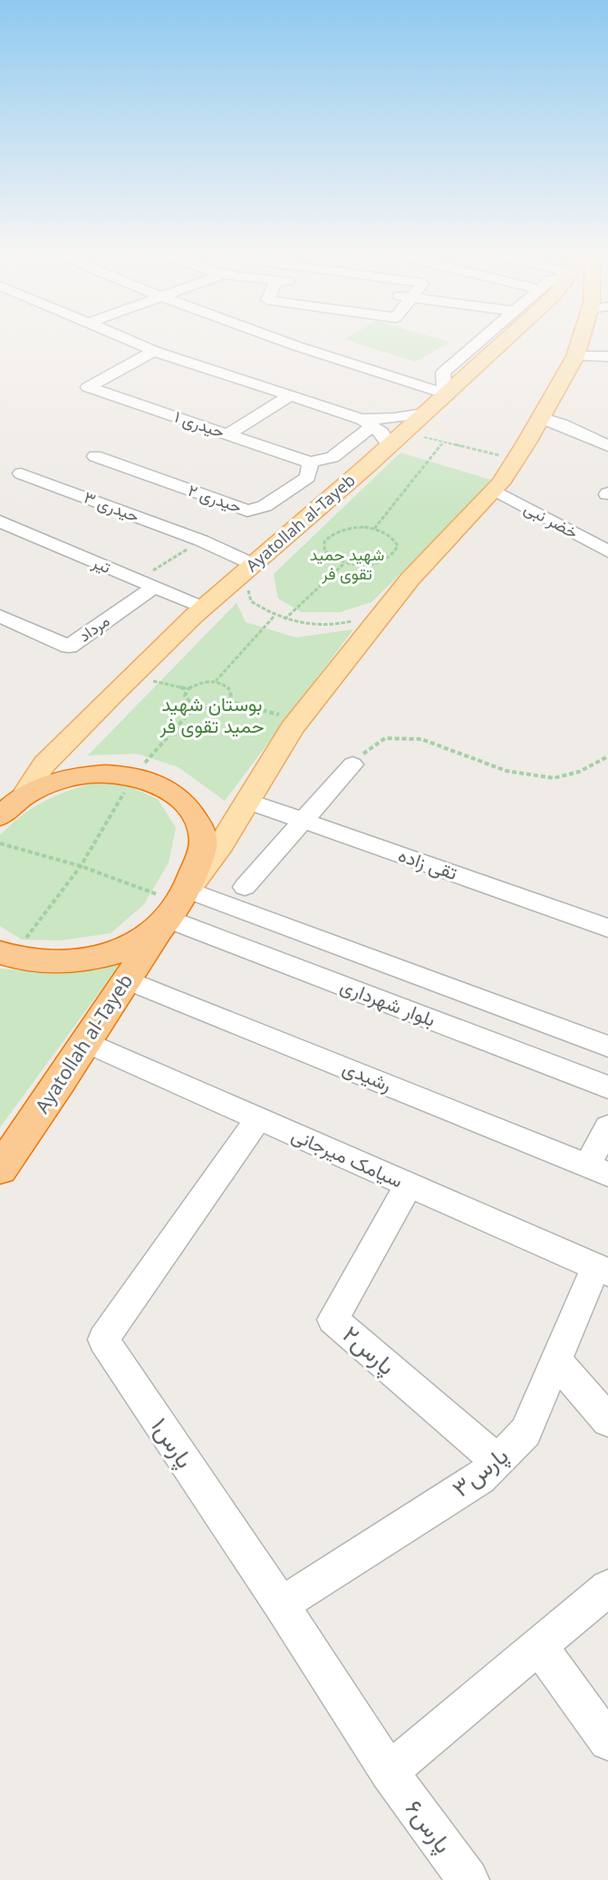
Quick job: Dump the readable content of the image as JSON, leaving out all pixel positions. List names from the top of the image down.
{
  "streets": {
    "highway": ["Ayatollah al-Tayeb"],
    "street": [
      "حیدری ۱",
      "حیدری ۲",
      "حیدری ۳",
      "خضر نبی",
      "تیر",
      "مرداد",
      "تقی زاده",
      "بلوار شهرداری",
      "رشیدی",
      "سیامک میرجانی",
      "پارس۲",
      "پارس۱",
      "پارس۳",
      "پارس۶"
    ]
  },
  "crossings": [
    ["حیدری ۱", "حیدری ۲"],
    ["حیدری ۳", "Ayatollah al-Tayeb"],
    ["خضر نبی", "Ayatollah al-Tayeb"],
    ["Ayatollah al-Tayeb", "تیر"],
    ["Ayatollah al-Tayeb", "تقی زاده"],
    ["Ayatollah al-Tayeb", "بلوار شهرداری"],
    ["Ayatollah al-Tayeb", "رشیدی"],
    ["Ayatollah al-Tayeb", "سیامک میرجانی"],
    ["تیر", "مرداد"],
    ["سیامک میرجانی", "پارس۲"],
    ["سیامک میرجانی", "پارس۱"],
    ["سیامک میرجانی", "پارس۳"],
    ["پارس۲", "پارس۳"],
    ["پارس۱", "پارس۳"],
    ["پارس۱", "پارس۶"]
  ],
  "parks": ["شهید حمید تقوی فر", "بوستان شهید حمید تقوی فر"]
}
